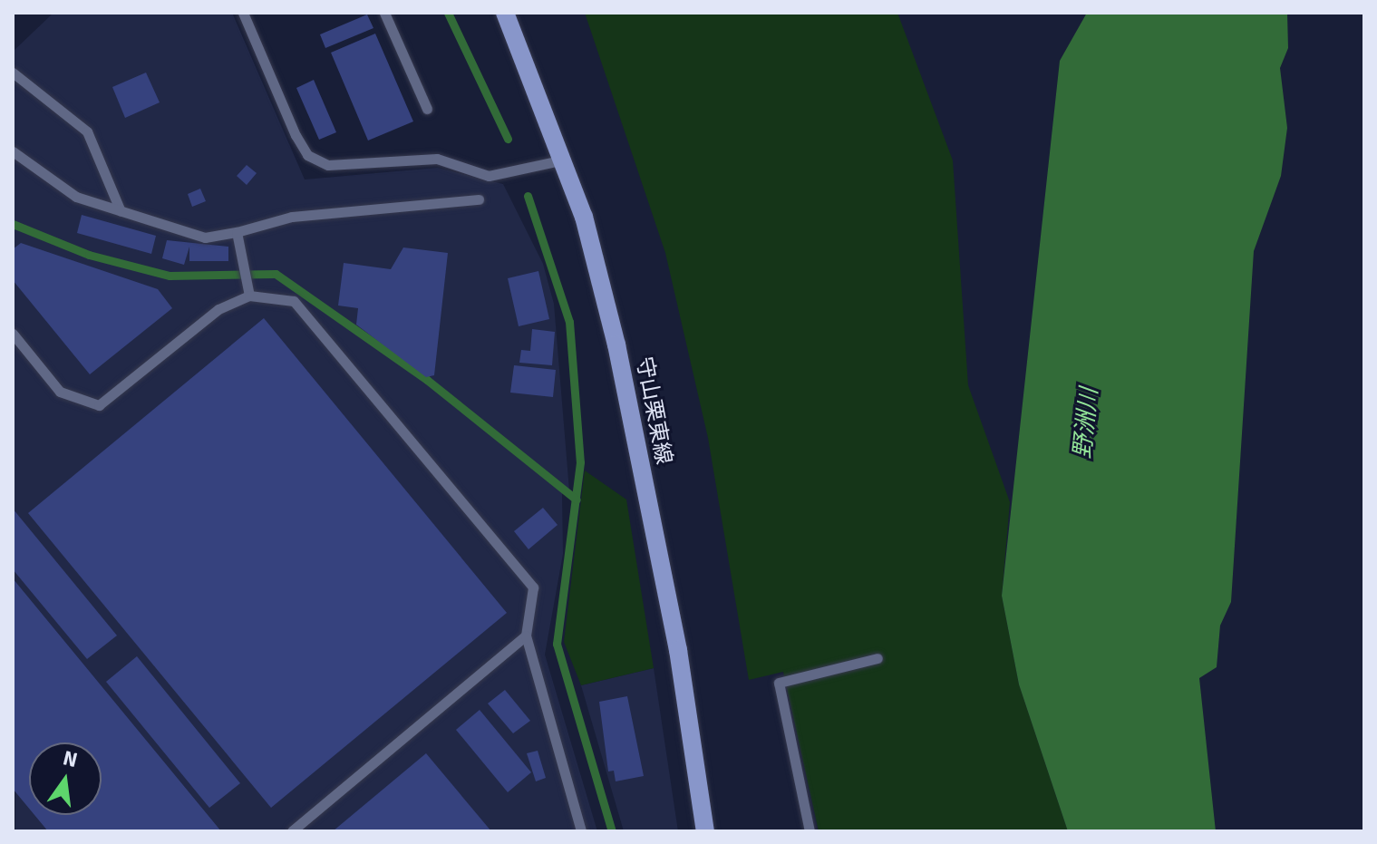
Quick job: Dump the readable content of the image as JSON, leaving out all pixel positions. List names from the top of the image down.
{
  "streets": {
    "main road": ["守山栗東線"]
  },
  "water": ["野洲川"],
  "north": "top"
}
